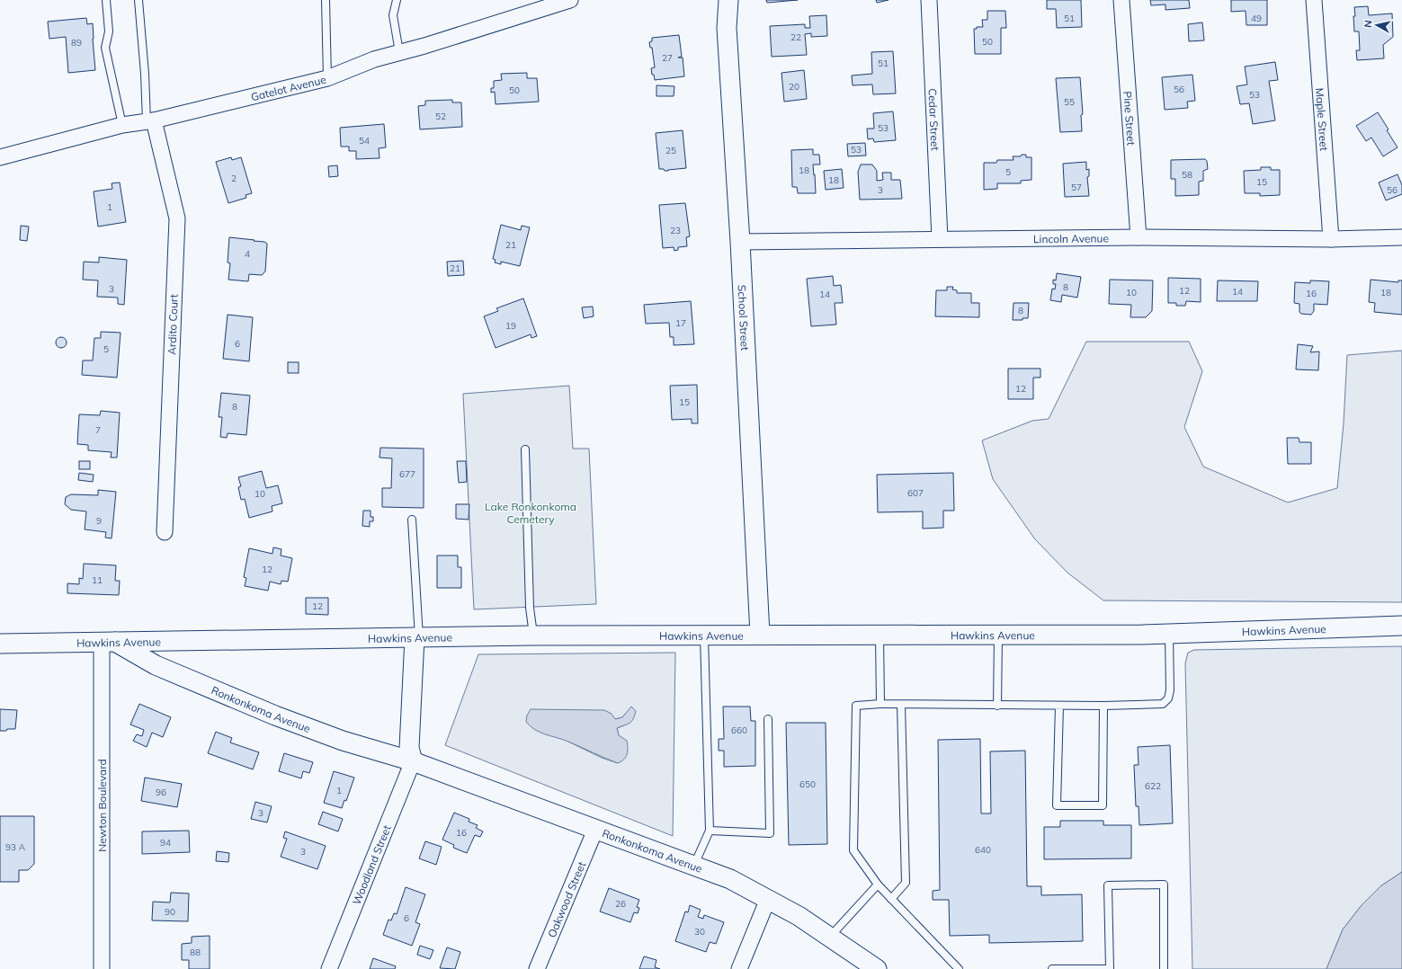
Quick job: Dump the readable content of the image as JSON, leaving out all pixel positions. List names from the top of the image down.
{
  "streets": {
    "street": [
      "Gatelot Avenue",
      "Pine Street",
      "Cedar Street",
      "Maple Street",
      "Lincoln Avenue",
      "School Street",
      "Ardito Court",
      "Hawkins Avenue",
      "Ronkonkoma Avenue",
      "Newton Boulevard",
      "Woodland Street",
      "Oakwood Street"
    ]
  },
  "crossings": [
    ["Gatelot Avenue", "Ardito Court"],
    ["Pine Street", "Lincoln Avenue"],
    ["Cedar Street", "Lincoln Avenue"],
    ["Maple Street", "Lincoln Avenue"],
    ["Lincoln Avenue", "School Street"],
    ["School Street", "Hawkins Avenue"],
    ["Hawkins Avenue", "Ronkonkoma Avenue"],
    ["Hawkins Avenue", "Newton Boulevard"],
    ["Ronkonkoma Avenue", "Newton Boulevard"],
    ["Ronkonkoma Avenue", "Woodland Street"],
    ["Ronkonkoma Avenue", "Oakwood Street"]
  ],
  "parks": ["Lake Ronkonkoma Cemetery"],
  "house_numbers": [
    "51",
    "49",
    "22",
    "50",
    "89",
    "27",
    "51",
    "20",
    "56",
    "50",
    "53",
    "55",
    "52",
    "53",
    "54",
    "53",
    "25",
    "18",
    "5",
    "58",
    "2",
    "18",
    "15",
    "57",
    "3",
    "56",
    "1",
    "23",
    "21",
    "4",
    "21",
    "8",
    "3",
    "12",
    "14",
    "10",
    "18",
    "16",
    "14",
    "8",
    "17",
    "19",
    "6",
    "5",
    "12",
    "15",
    "8",
    "7",
    "677",
    "607",
    "10",
    "9",
    "12",
    "11",
    "12",
    "660",
    "650",
    "622",
    "1",
    "96",
    "3",
    "16",
    "94",
    "93 A",
    "640",
    "3",
    "26",
    "90",
    "6",
    "30",
    "88"
  ],
  "north": "left"
}
